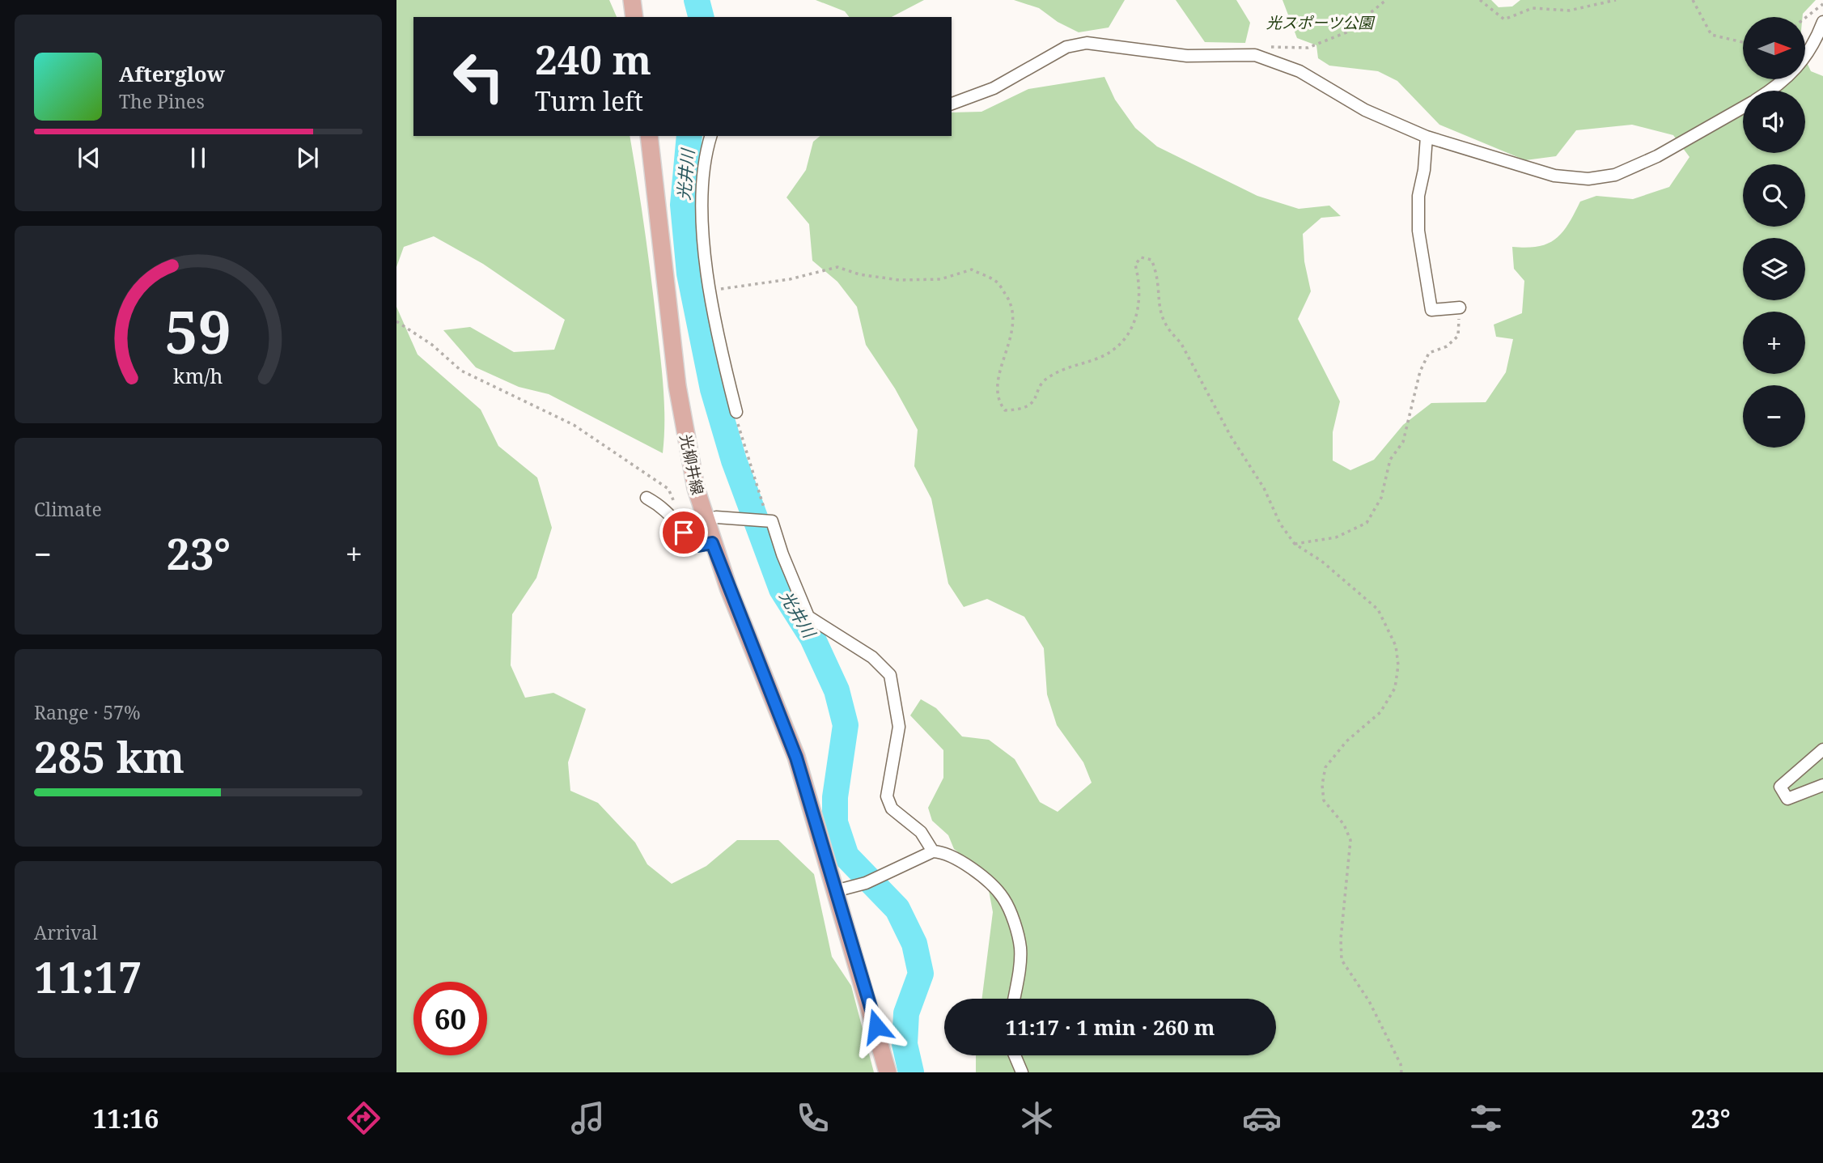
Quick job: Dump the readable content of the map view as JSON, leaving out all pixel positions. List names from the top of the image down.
{
  "streets": {
    "main road": ["光柳井線"]
  },
  "water": ["光井川"],
  "parks": ["光スポーツ公園"],
  "north": "right",
  "page": {
    "map_buttons": ["+", "−"],
    "turn": ["240 m", "Turn left"],
    "song": ["Afterglow", "The Pines"],
    "tile": [
      "Climate",
      ["Range · 57%", "285 km"],
      ["Arrival", "11:17"]
    ],
    "heat": ["−", "23°", "+"],
    "limit": "60",
    "trip": "11:17 · 1 min · 260 m",
    "tabs": ["11:16", "23°"],
    "gauge": ["59", "km/h"]
  }
}
